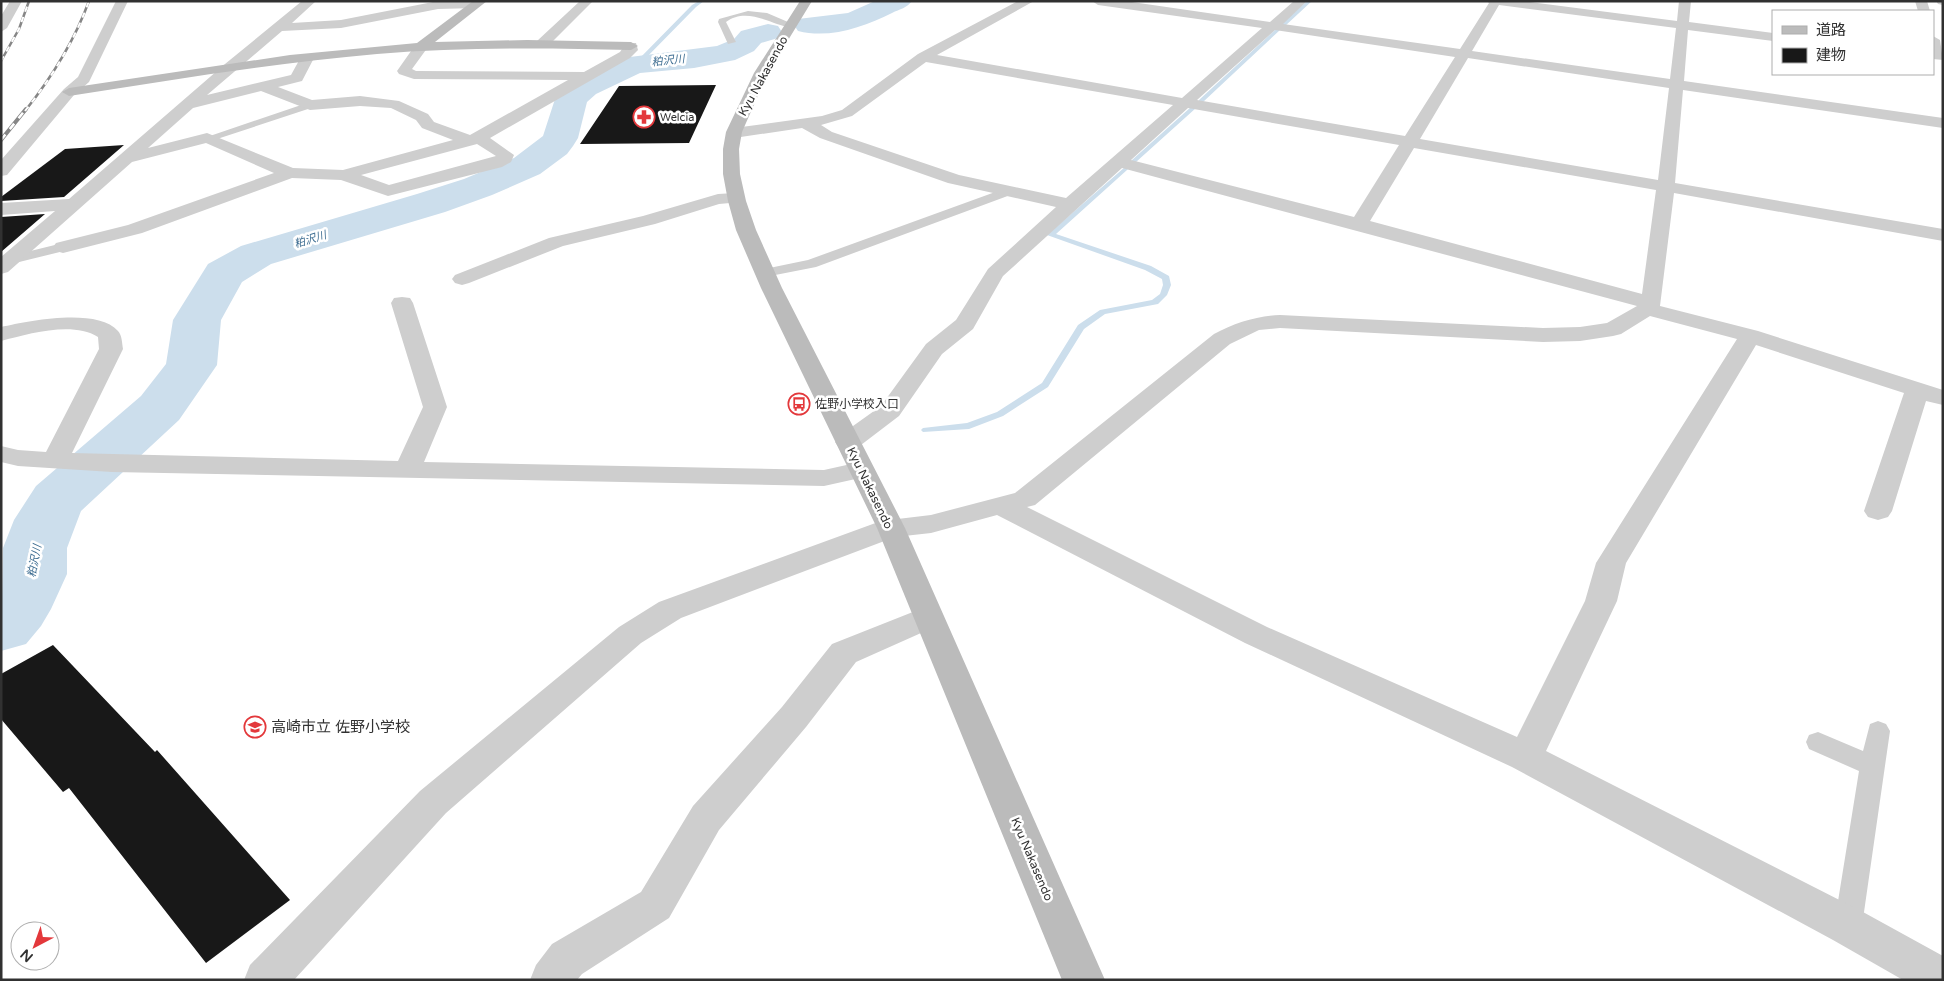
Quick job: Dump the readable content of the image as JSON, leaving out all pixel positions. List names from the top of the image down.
{
  "streets": {
    "main road": ["Kyu Nakasendo"]
  },
  "water": ["粕沢川"],
  "places": {
    "pharmacy": ["Welcia"],
    "bus stop": ["佐野小学校入口"],
    "school or university": ["高崎市立 佐野小学校"]
  },
  "legend": ["道路", "建物"],
  "north": "bottom left"
}
